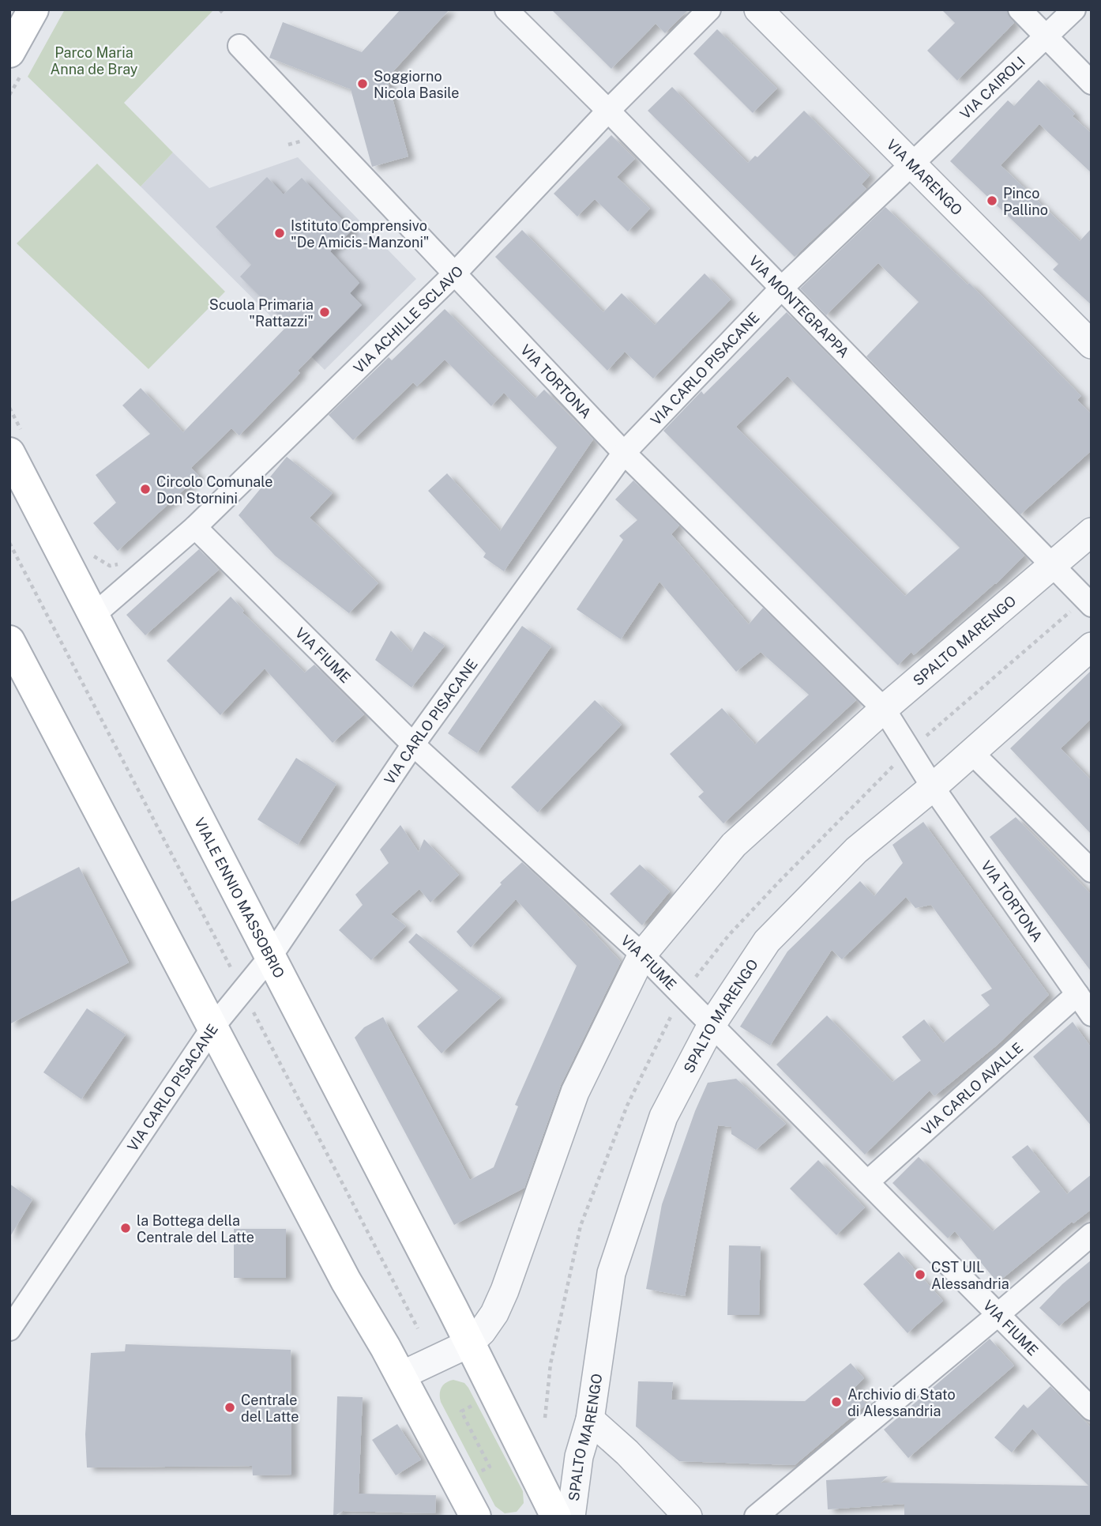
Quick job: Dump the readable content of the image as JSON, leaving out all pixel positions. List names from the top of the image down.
{
  "streets": {
    "main road": ["SPALTO MARENGO", "VIALE ENNIO MASSOBRIO"],
    "street": [
      "VIA CAIROLI",
      "VIA MARENGO",
      "VIA MONTEGRAPPA",
      "VIA ACHILLE SCLAVO",
      "VIA CARLO PISACANE",
      "VIA TORTONA",
      "VIA FIUME",
      "VIA CARLO AVALLE"
    ]
  },
  "crossings": [
    ["VIA CAIROLI", "VIA MARENGO"],
    ["VIA CAIROLI", "VIA CARLO PISACANE"],
    ["VIA MARENGO", "VIA CARLO PISACANE"],
    ["VIA MONTEGRAPPA", "VIA ACHILLE SCLAVO"],
    ["VIA MONTEGRAPPA", "VIA CARLO PISACANE"],
    ["VIA MONTEGRAPPA", "SPALTO MARENGO"],
    ["VIA ACHILLE SCLAVO", "VIA TORTONA"],
    ["VIA ACHILLE SCLAVO", "VIA FIUME"],
    ["VIA ACHILLE SCLAVO", "VIALE ENNIO MASSOBRIO"],
    ["VIA CARLO PISACANE", "VIA TORTONA"],
    ["VIA CARLO PISACANE", "VIA FIUME"],
    ["VIA CARLO PISACANE", "VIALE ENNIO MASSOBRIO"],
    ["VIA TORTONA", "SPALTO MARENGO"],
    ["VIA TORTONA", "VIA CARLO AVALLE"],
    ["SPALTO MARENGO", "VIA FIUME"],
    ["SPALTO MARENGO", "VIALE ENNIO MASSOBRIO"],
    ["VIA FIUME", "VIA CARLO AVALLE"]
  ],
  "parks": ["Parco Maria Anna de Bray"],
  "places": [
    "Soggiorno Nicola Basile",
    "Pinco Pallino",
    "Istituto Comprensivo \"De Amicis-Manzoni\"",
    "Scuola Primaria \"Rattazzi\"",
    "Circolo Comunale Don Stornini",
    "la Bottega della Centrale del Latte",
    "CST UIL Alessandria",
    "Archivio di Stato di Alessandria",
    "Centrale del Latte"
  ]
}
